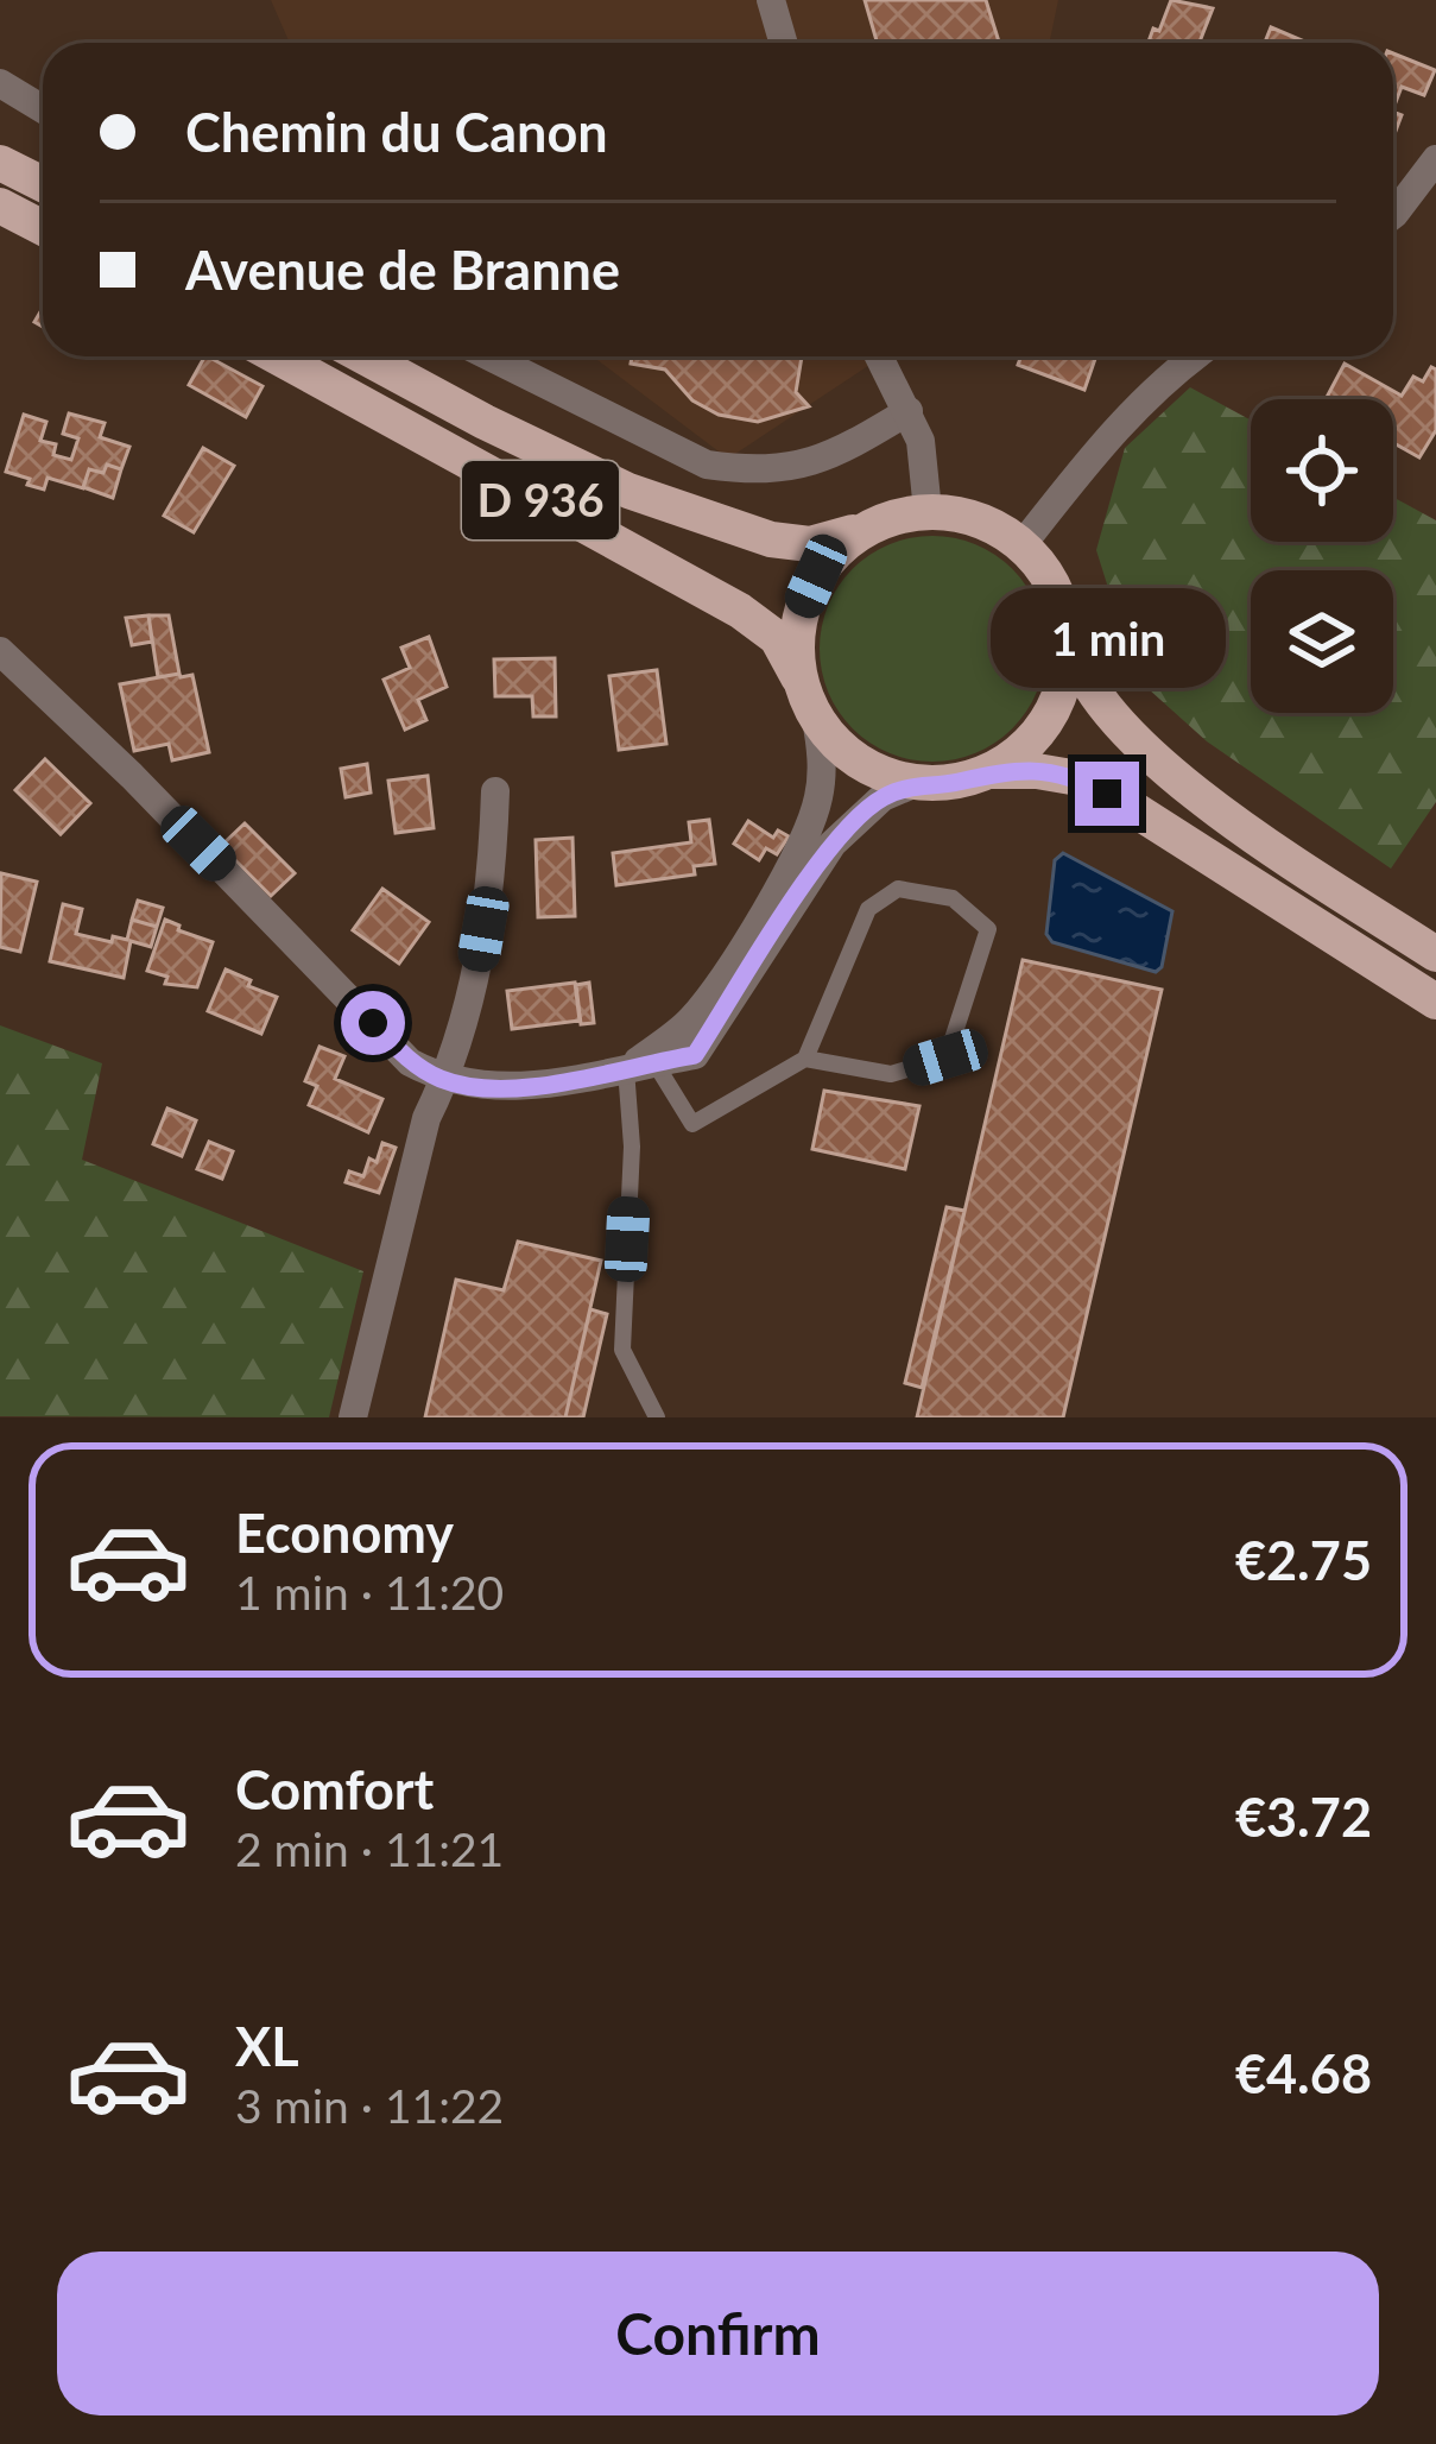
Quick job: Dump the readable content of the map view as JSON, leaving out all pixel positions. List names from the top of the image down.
{
  "streets": {
    "main road": ["D 936"]
  },
  "page": {
    "banner": ["Chemin du Canon", "Avenue de Branne"],
    "bubble": "1 min",
    "list": [
      {
        "name": "Economy",
        "note": "1 min · 11:20",
        "value": "€2.75"
      },
      {
        "name": "Comfort",
        "note": "2 min · 11:21",
        "value": "€3.72"
      },
      {
        "name": "XL",
        "note": "3 min · 11:22",
        "value": "€4.68"
      }
    ],
    "buttons": "Confirm"
  }
}
